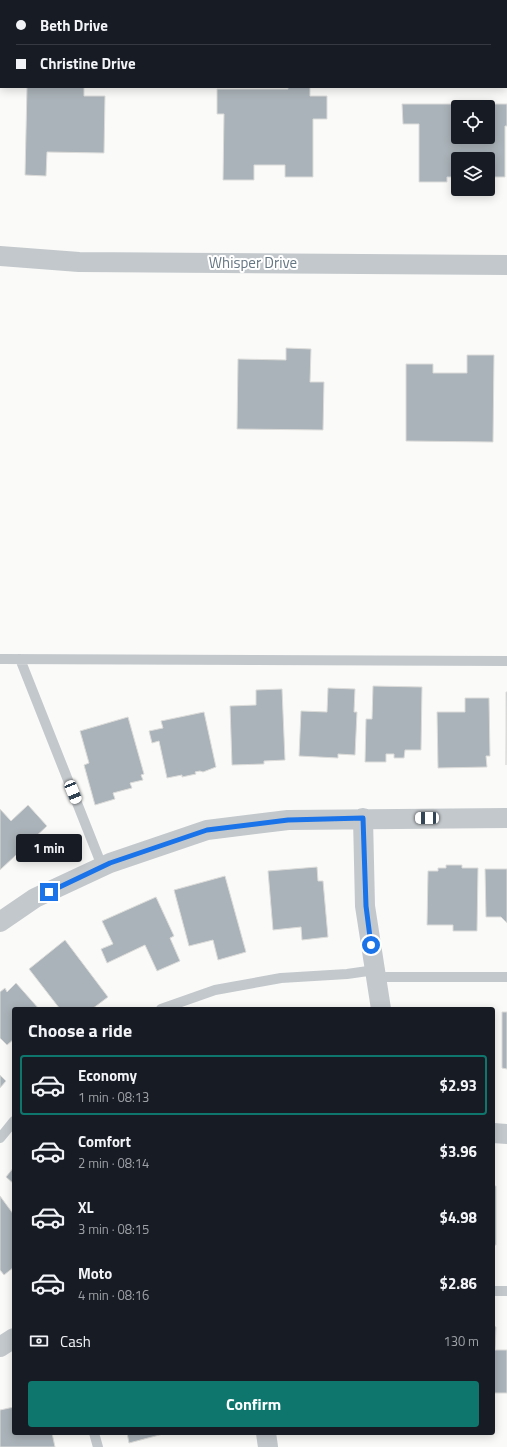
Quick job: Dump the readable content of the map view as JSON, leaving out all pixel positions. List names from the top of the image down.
{
  "streets": {
    "street": ["Whisper Drive"]
  },
  "page": {
    "banner": ["Beth Drive", "Christine Drive"],
    "bubble": "1 min",
    "heading": "Choose a ride",
    "list": [
      {
        "name": "Economy",
        "note": "1 min · 08:13",
        "value": "$2.93"
      },
      {
        "name": "Comfort",
        "note": "2 min · 08:14",
        "value": "$3.96"
      },
      {
        "name": "XL",
        "note": "3 min · 08:15",
        "value": "$4.98"
      },
      {
        "name": "Moto",
        "note": "4 min · 08:16",
        "value": "$2.86"
      }
    ],
    "pay": ["Cash", "130 m"],
    "buttons": "Confirm"
  }
}
